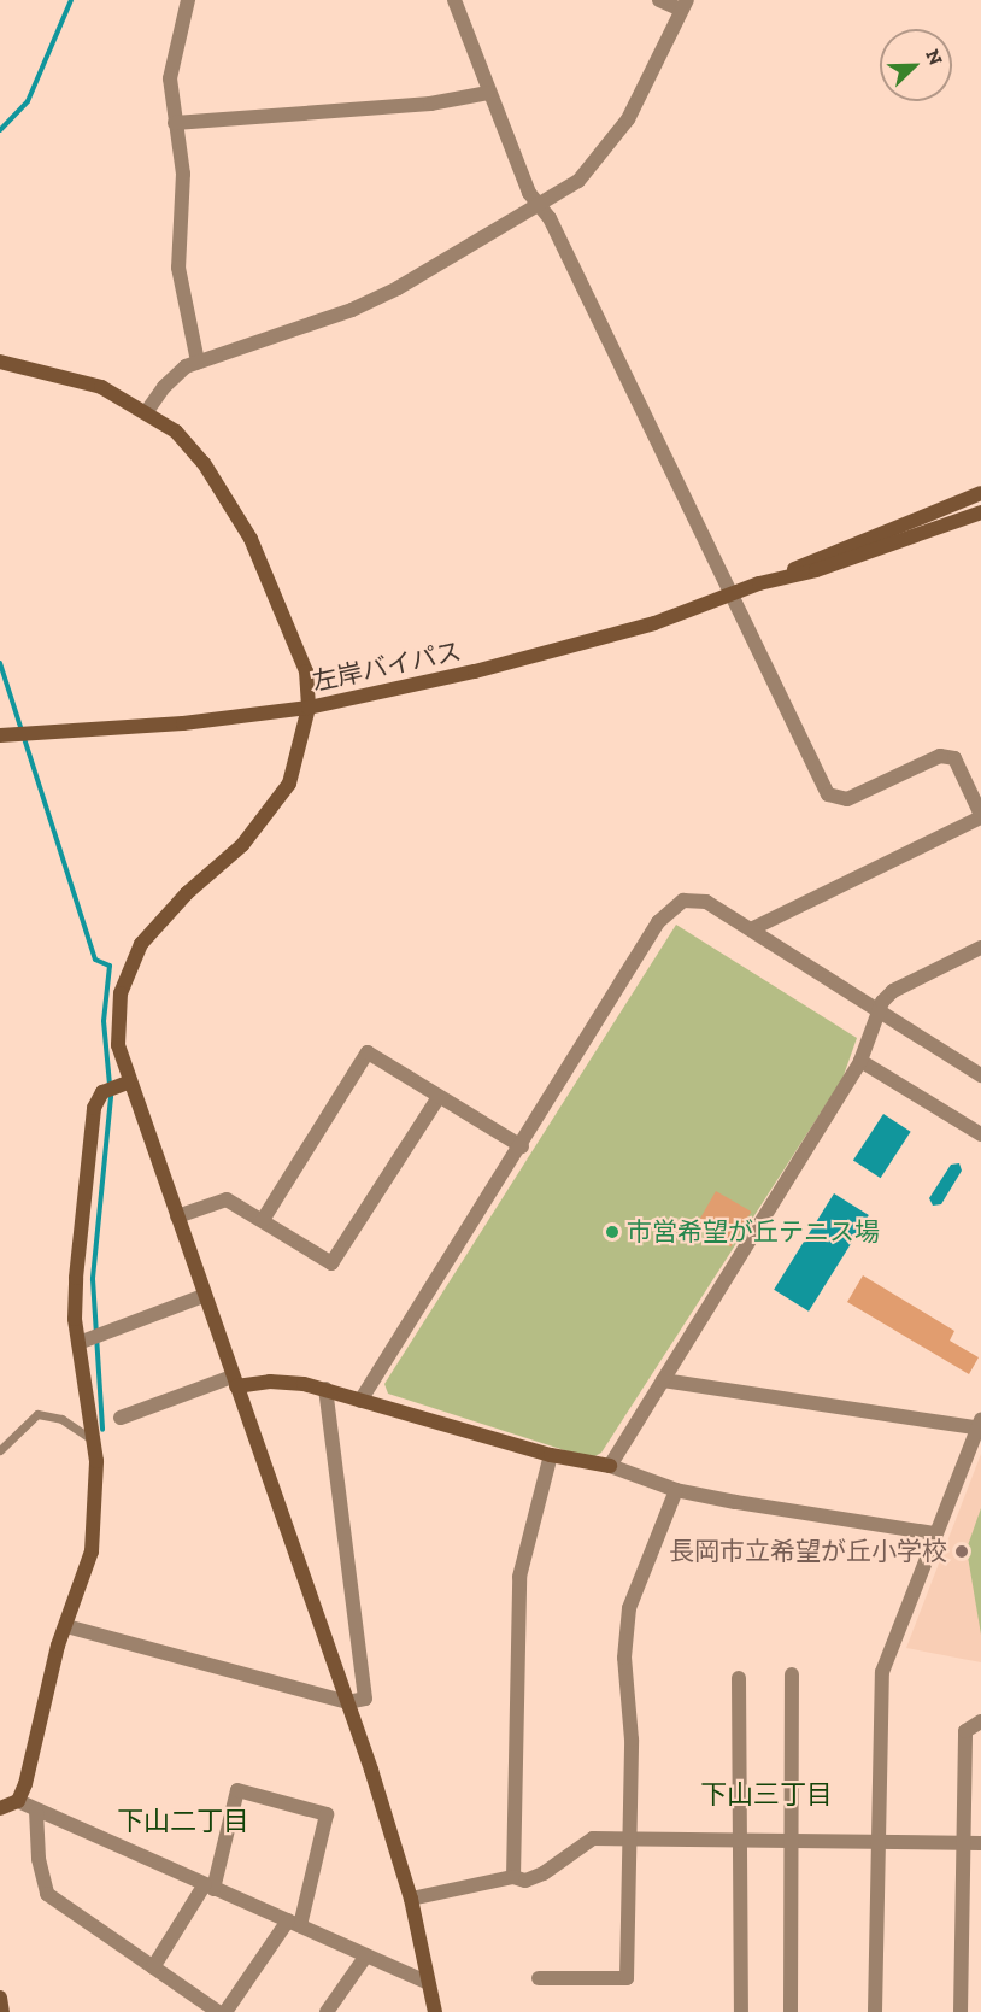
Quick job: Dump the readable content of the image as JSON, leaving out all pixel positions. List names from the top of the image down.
{
  "streets": {
    "street": ["左岸バイパス"]
  },
  "districts": ["下山三丁目", "下山二丁目"],
  "places": ["市営希望が丘テニス場", "長岡市立希望が丘小学校"],
  "north": "top right"
}
